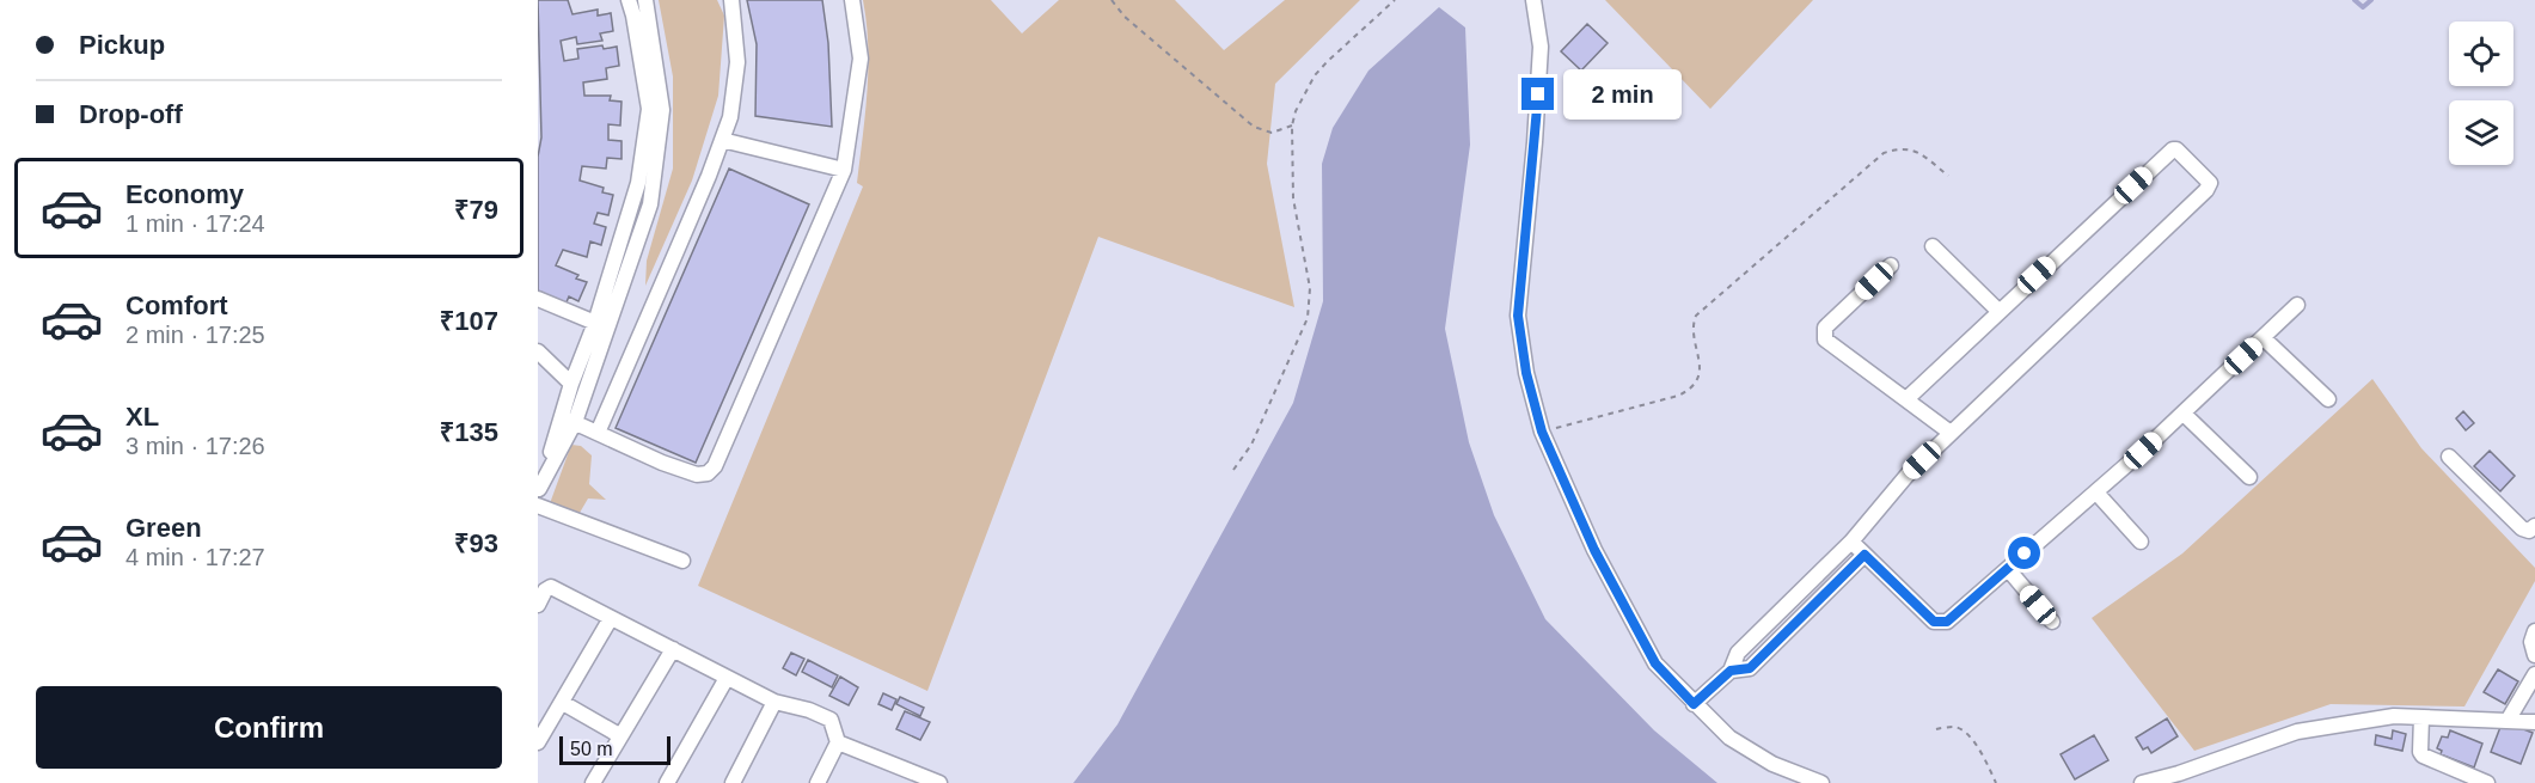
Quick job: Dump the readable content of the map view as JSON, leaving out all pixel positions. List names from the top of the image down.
{
  "scale_bar": "50 m",
  "page": {
    "banner": ["Pickup", "Drop-off"],
    "bubble": "2 min",
    "list": [
      {
        "name": "Economy",
        "note": "1 min · 17:24",
        "value": "₹79"
      },
      {
        "name": "Comfort",
        "note": "2 min · 17:25",
        "value": "₹107"
      },
      {
        "name": "XL",
        "note": "3 min · 17:26",
        "value": "₹135"
      },
      {
        "name": "Green",
        "note": "4 min · 17:27",
        "value": "₹93"
      }
    ],
    "buttons": "Confirm",
    "scale": "50 m"
  }
}
